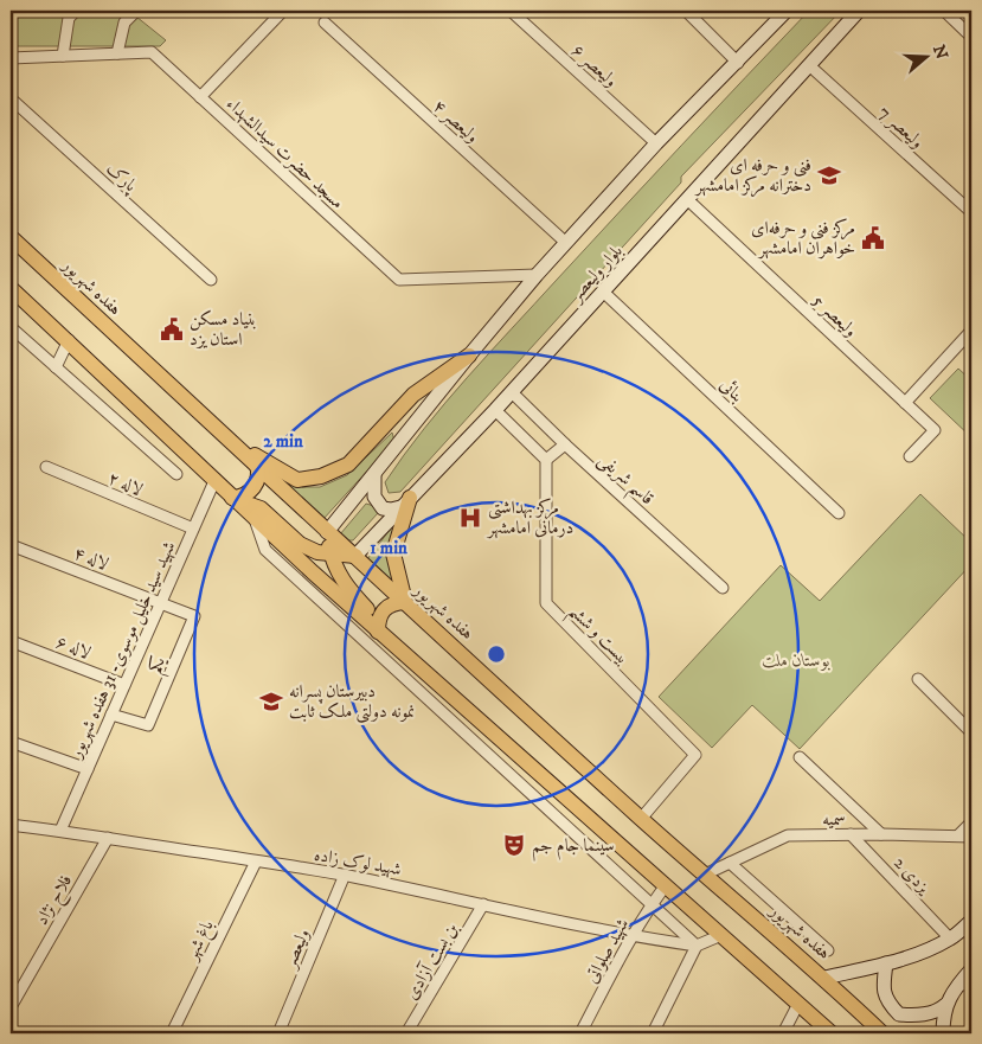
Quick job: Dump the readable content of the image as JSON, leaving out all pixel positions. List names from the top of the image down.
{
  "streets": {
    "main road": ["بلوار ولیعصر", "هفده شهریور"],
    "street": [
      "ولیعصر ۶",
      "ولیعصر ۴",
      "ولیعصر 7",
      "مسجد حضرت سیدالشهداء",
      "پارک",
      "ولیعصر 5",
      "بنائی",
      "قاسم شریفی",
      "لاله ۲",
      "لاله ۴",
      "بیست و ششم",
      "لاله ۶",
      "شهید سید خلیل موسوی- 31 هفده شهریور",
      "یکم",
      "سمیه",
      "شهید لوک زاده",
      "یزدی 2",
      "فلاح نژاد",
      "باغ شهر",
      "ولیعصر",
      "شهید صلواتی",
      "بن بست آزادی"
    ]
  },
  "crossings": [
    ["ولیعصر 7", "بلوار ولیعصر"],
    ["بلوار ولیعصر", "هفده شهریور"],
    ["بلوار ولیعصر", "ولیعصر 5"],
    ["بلوار ولیعصر", "بنائی"],
    ["بلوار ولیعصر", "قاسم شریفی"],
    ["هفده شهریور", "بیست و ششم"],
    ["هفده شهریور", "سمیه"],
    ["لاله ۲", "شهید سید خلیل موسوی- 31 هفده شهریور"],
    ["لاله ۴", "شهید سید خلیل موسوی- 31 هفده شهریور"],
    ["لاله ۴", "یکم"],
    ["لاله ۶", "شهید سید خلیل موسوی- 31 هفده شهریور"],
    ["شهید سید خلیل موسوی- 31 هفده شهریور", "یکم"],
    ["شهید سید خلیل موسوی- 31 هفده شهریور", "شهید لوک زاده"],
    ["سمیه", "یزدی 2"],
    ["شهید لوک زاده", "فلاح نژاد"],
    ["شهید لوک زاده", "باغ شهر"],
    ["شهید لوک زاده", "ولیعصر"],
    ["شهید لوک زاده", "شهید صلواتی"],
    ["شهید لوک زاده", "بن بست آزادی"]
  ],
  "parks": ["بوستان ملت"],
  "places": {
    "school or university": ["فنی و حرفه ای دخترانه مرکز امامشهر", "دبیرستان پسرانه نمونه دولتی ملک ثابت"],
    "public building": ["مرکز فنی و حرفه‌ای خواهران امامشهر", "بنیاد مسکن استان یزد"],
    "hospital": ["مرکز بهداشتی درمانی امامشهر"],
    "theatre": ["سینما جام جم"]
  },
  "north": "right",
  "rings": ["2 min", "1 min"]
}
